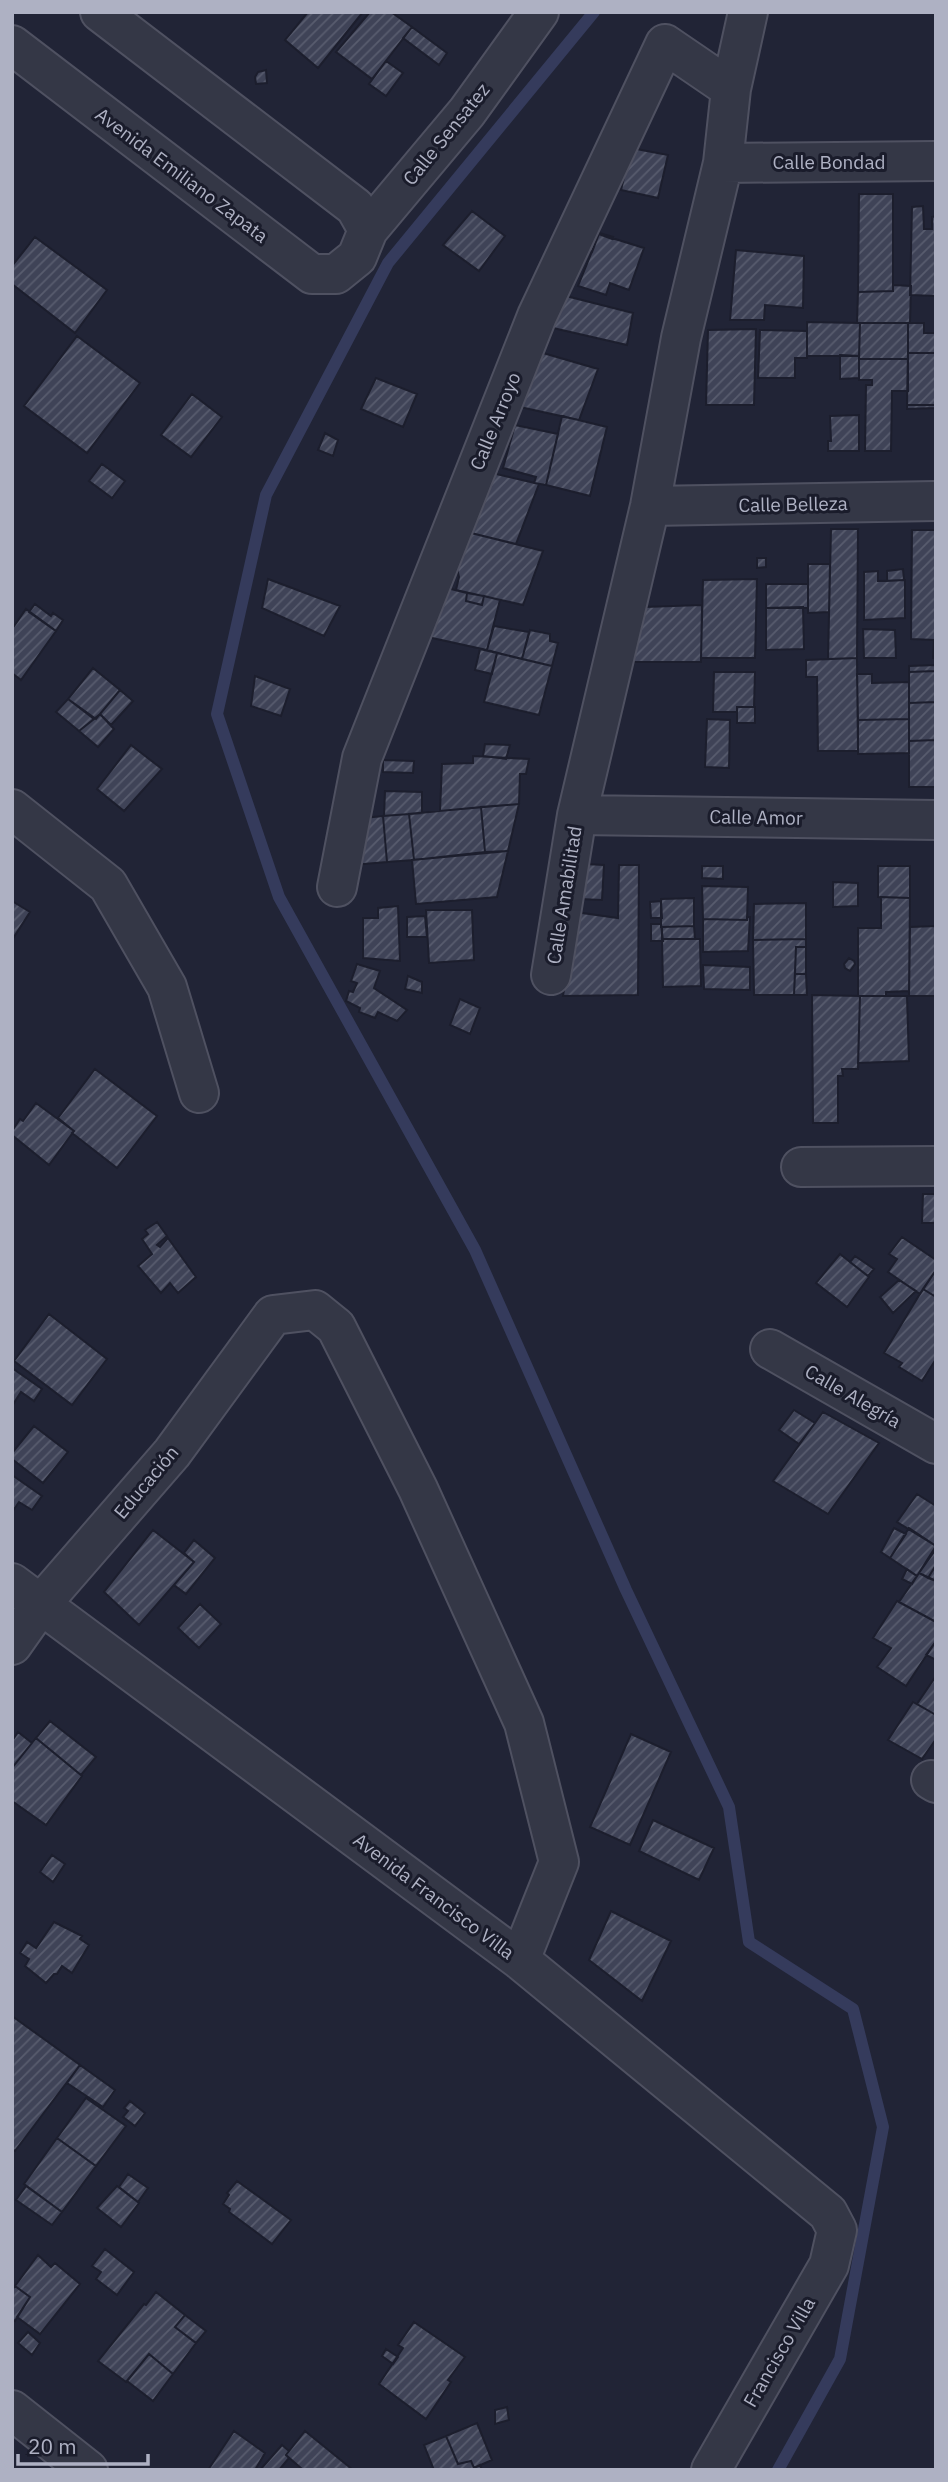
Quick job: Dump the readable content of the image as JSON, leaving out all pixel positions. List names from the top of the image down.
{
  "streets": {
    "street": [
      "Calle Sensatez",
      "Calle Bondad",
      "Avenida Emiliano Zapata",
      "Calle Arroyo",
      "Calle Belleza",
      "Calle Amor",
      "Calle Amabilitad",
      "Calle Alegría",
      "Educación",
      "Avenida Francisco Villa",
      "Francisco Villa"
    ]
  },
  "crossings": [
    ["Calle Sensatez", "Avenida Emiliano Zapata"],
    ["Calle Amor", "Calle Amabilitad"],
    ["Educación", "Avenida Francisco Villa"],
    ["Avenida Francisco Villa", "Francisco Villa"]
  ],
  "scale_bar": "20 m"
}
